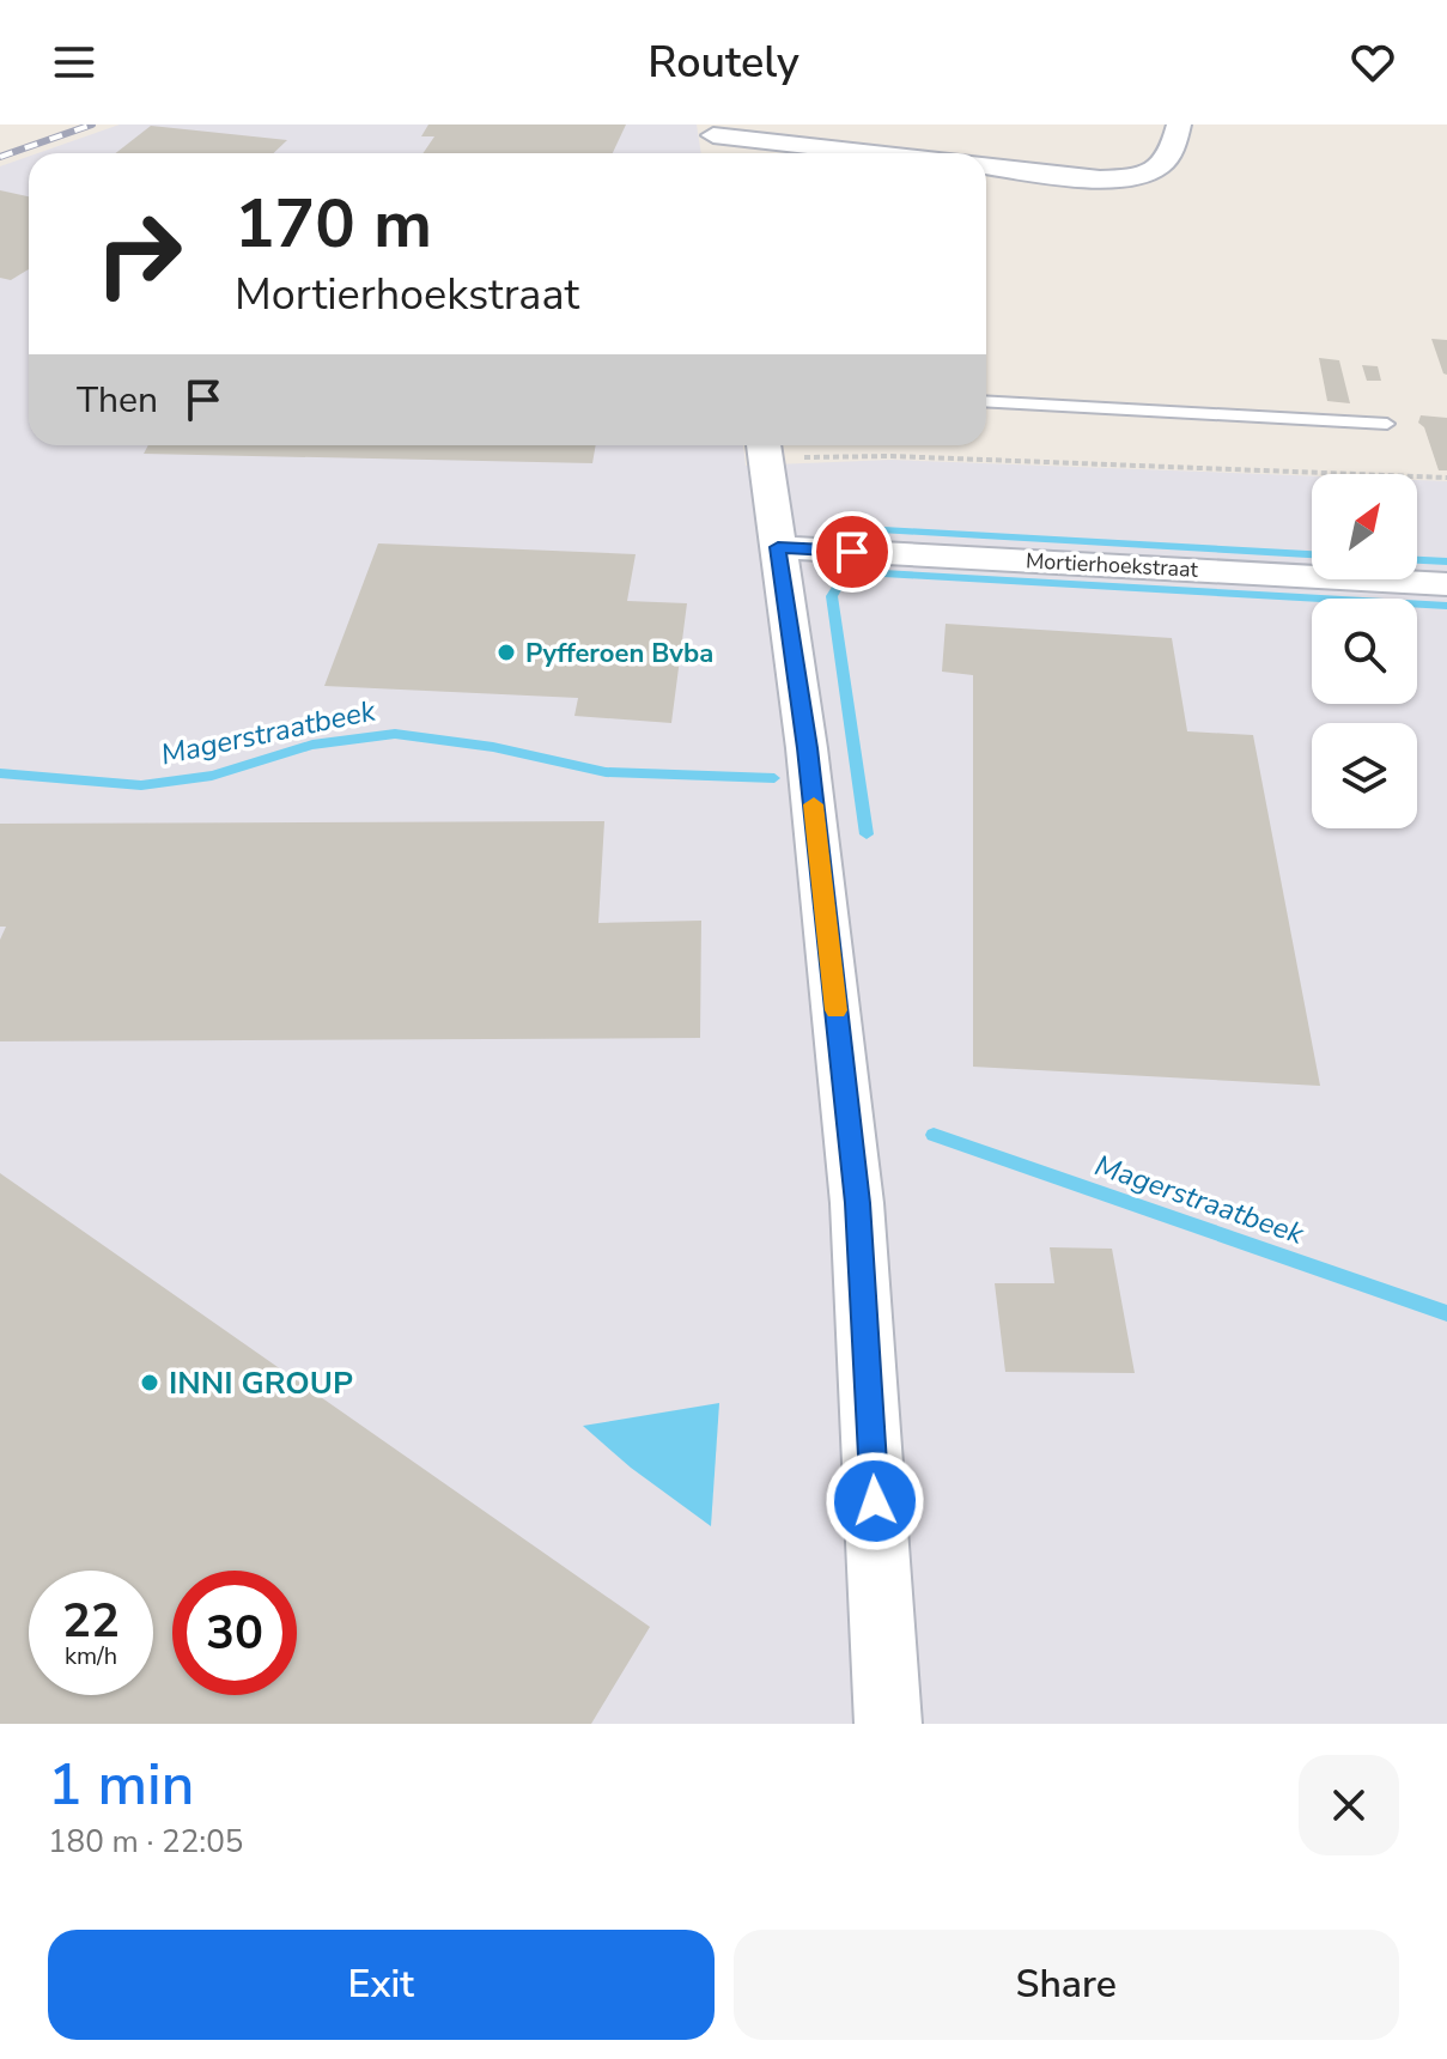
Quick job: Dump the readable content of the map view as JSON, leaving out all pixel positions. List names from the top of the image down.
{
  "streets": {
    "street": ["Mortierhoekstraat"]
  },
  "water": ["Magerstraatbeek"],
  "places": ["Pyfferoen Bvba", "INNI GROUP"],
  "north": "top right",
  "page": {
    "header": "Routely",
    "turn": ["170 m", "Mortierhoekstraat"],
    "then": "Then",
    "speed": "22 km/h",
    "limit": "30",
    "heading": ["1 min", "180 m · 22:05"],
    "buttons": ["Exit", "Share"]
  }
}
